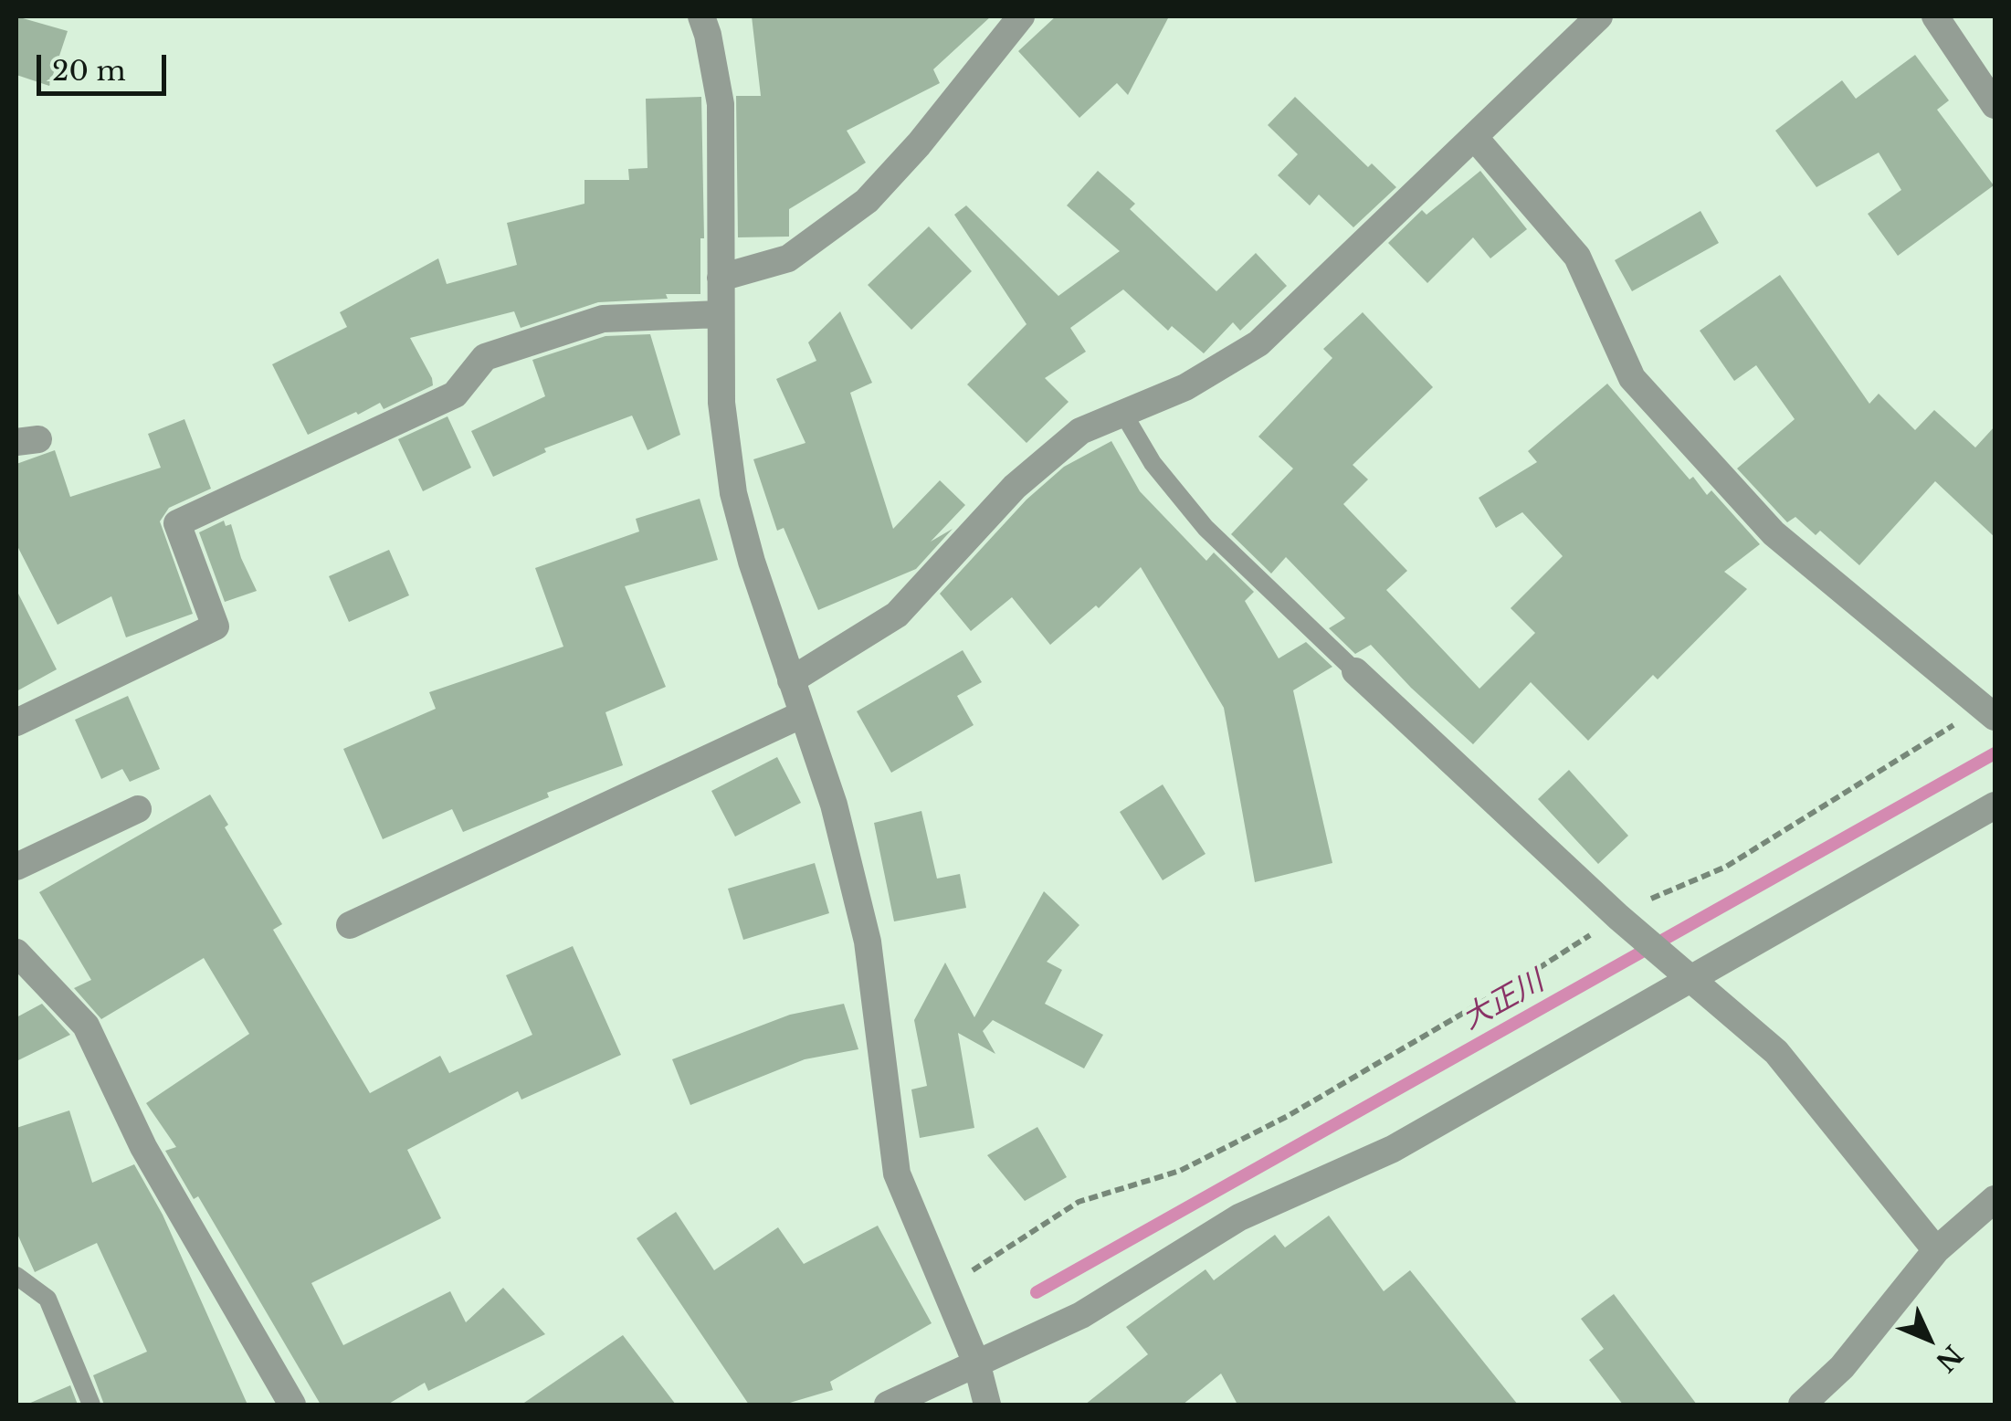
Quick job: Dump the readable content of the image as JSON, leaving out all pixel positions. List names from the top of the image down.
{
  "water": ["大正川"],
  "scale_bar": "20 m",
  "north": "bottom right"
}
